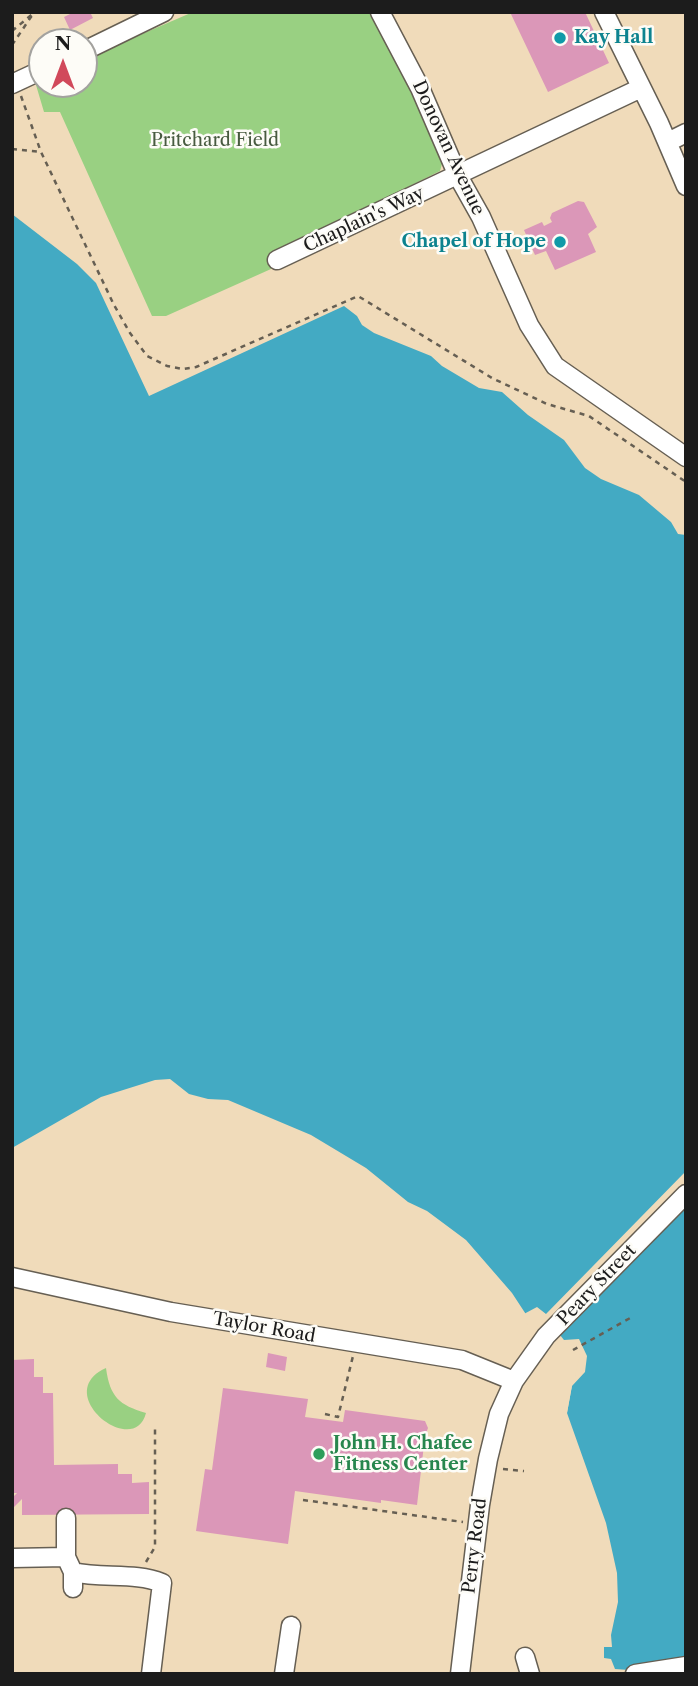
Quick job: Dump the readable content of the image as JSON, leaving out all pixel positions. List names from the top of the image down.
{
  "streets": {
    "street": [
      "Donovan Avenue",
      "Chaplain's Way",
      "Peary Street",
      "Taylor Road",
      "Perry Road"
    ]
  },
  "crossings": [
    ["Donovan Avenue", "Chaplain's Way"],
    ["Peary Street", "Taylor Road"],
    ["Peary Street", "Perry Road"],
    ["Taylor Road", "Perry Road"]
  ],
  "parks": ["Pritchard Field"],
  "places": ["Kay Hall", "Chapel of Hope", "John H. Chafee Fitness Center"],
  "north": "top"
}
